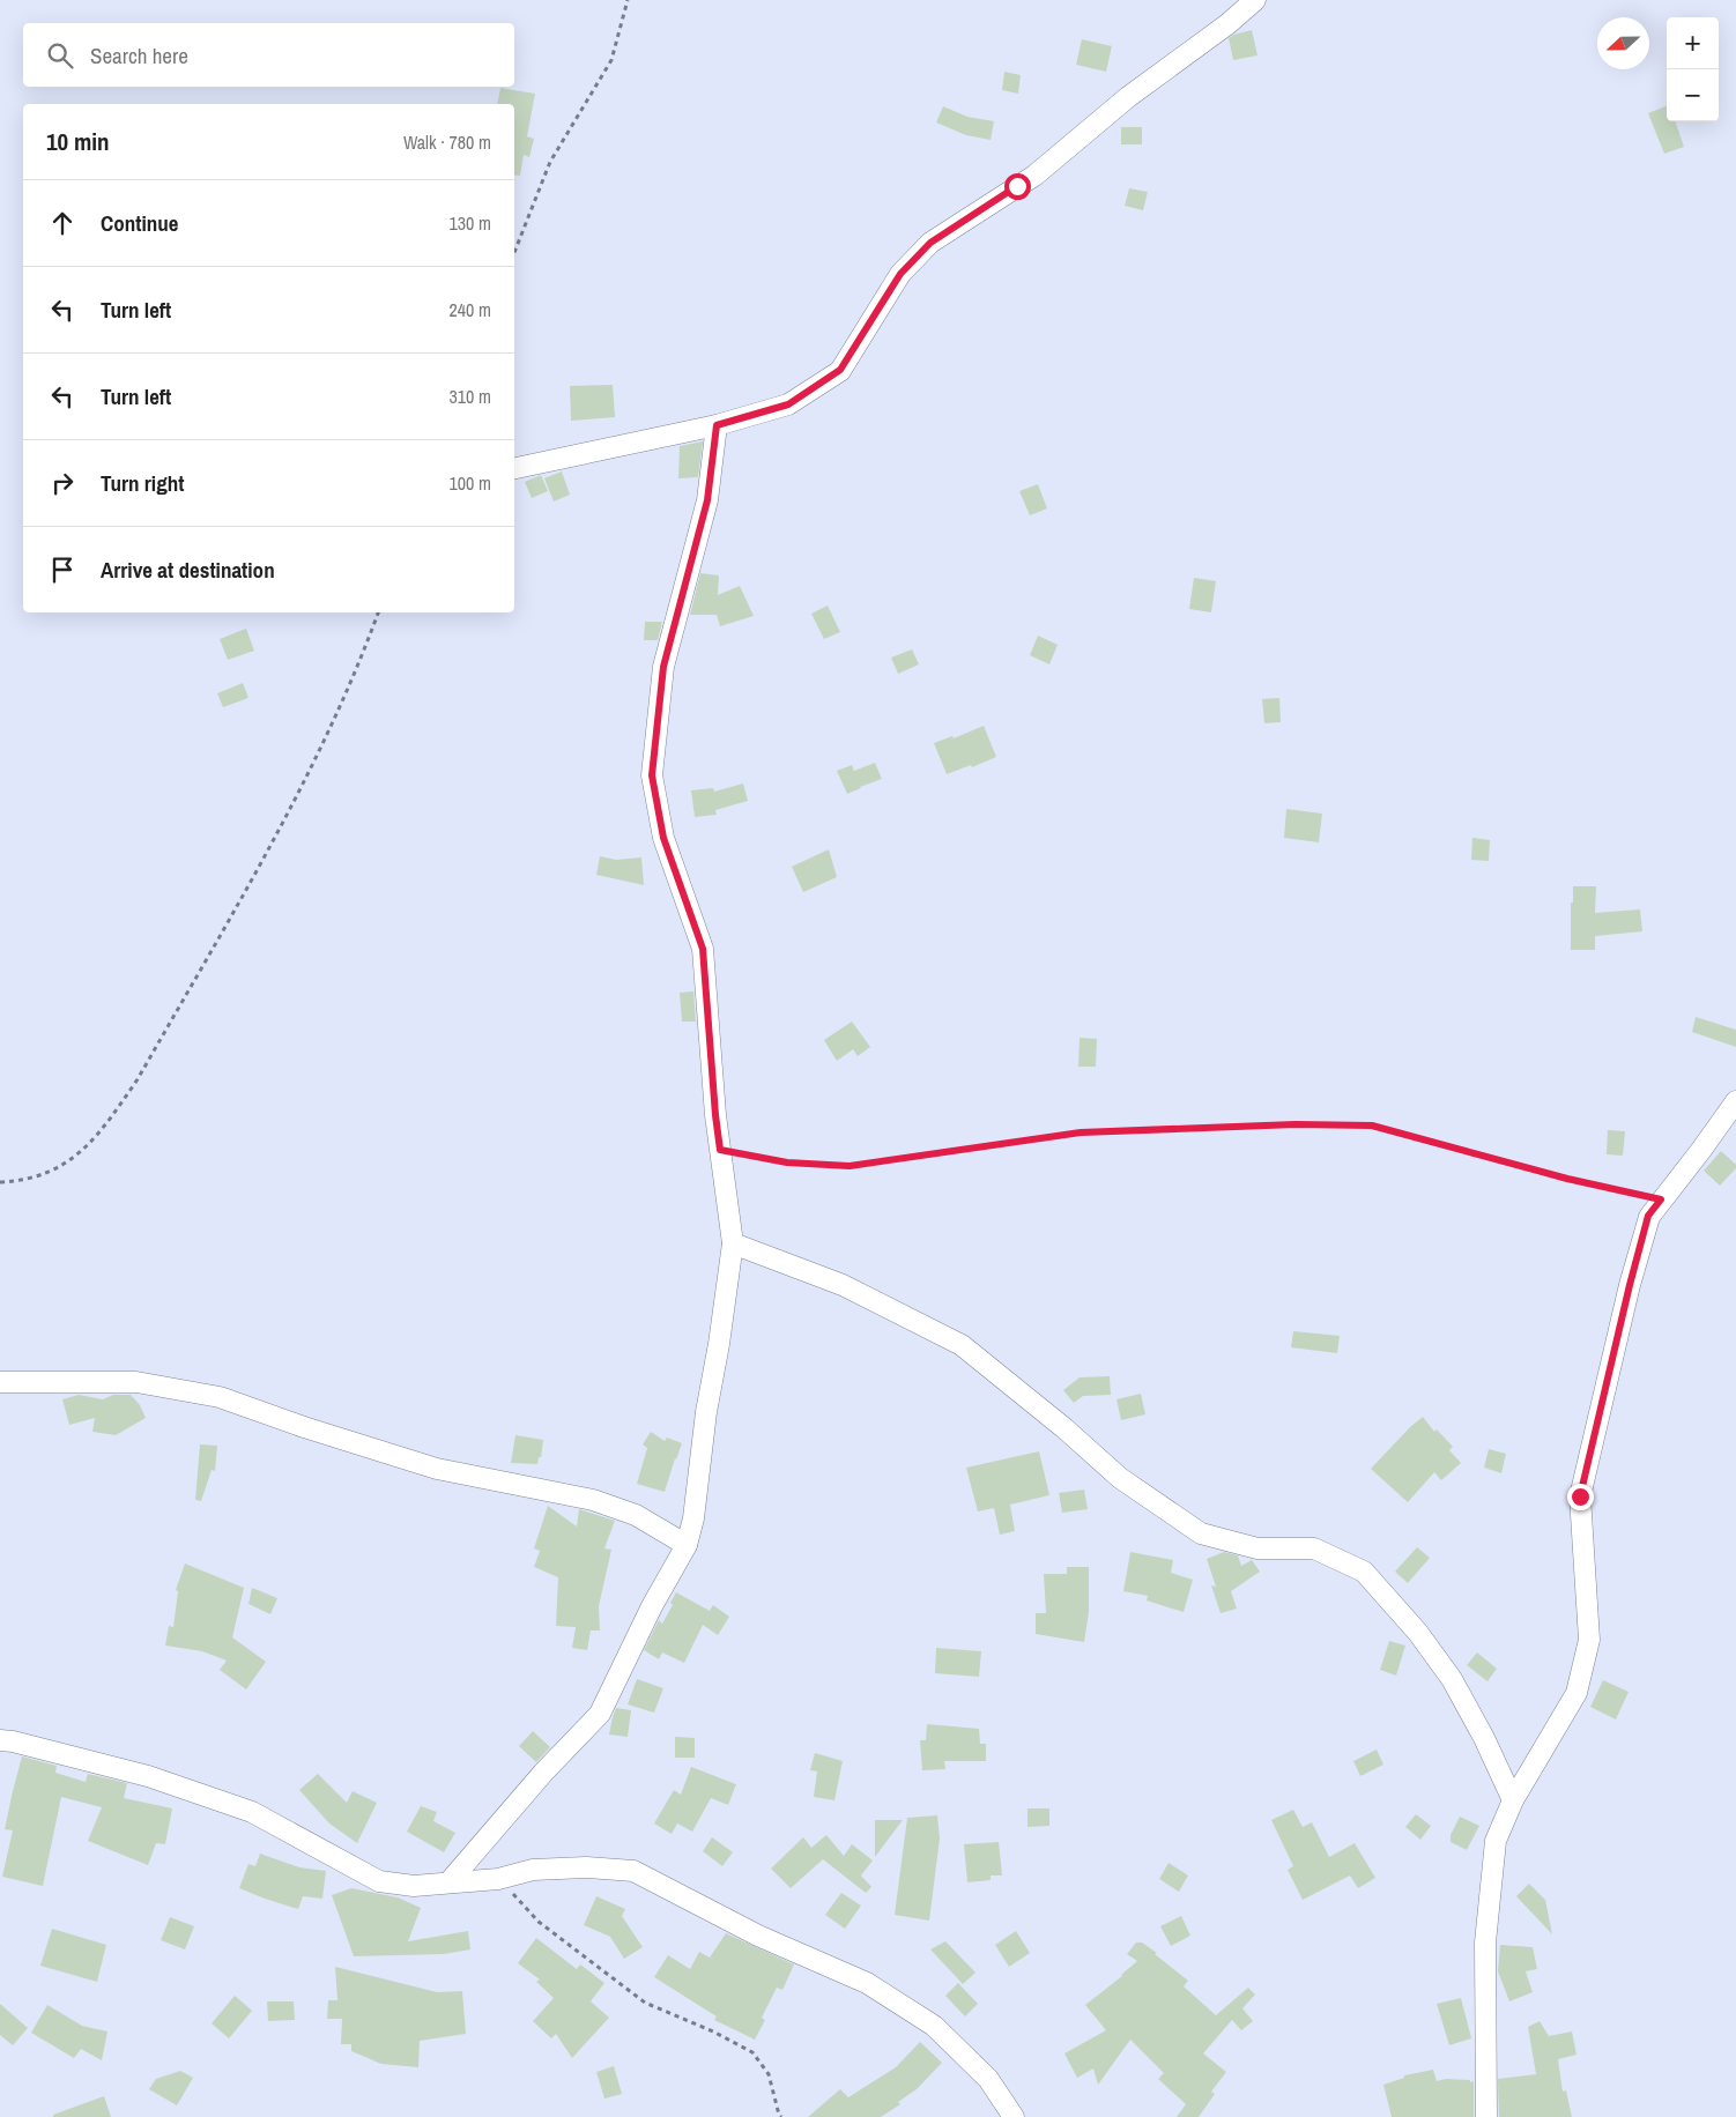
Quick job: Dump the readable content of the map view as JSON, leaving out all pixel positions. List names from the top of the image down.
{
  "north": "left",
  "page": {
    "map_buttons": ["+", "−"],
    "search": "Search here",
    "heading": ["10 min", "Walk · 780 m"],
    "list": [
      ["Continue", "130 m"],
      ["Turn left", "240 m"],
      ["Turn left", "310 m"],
      ["Turn right", "100 m"],
      "Arrive at destination"
    ]
  }
}
